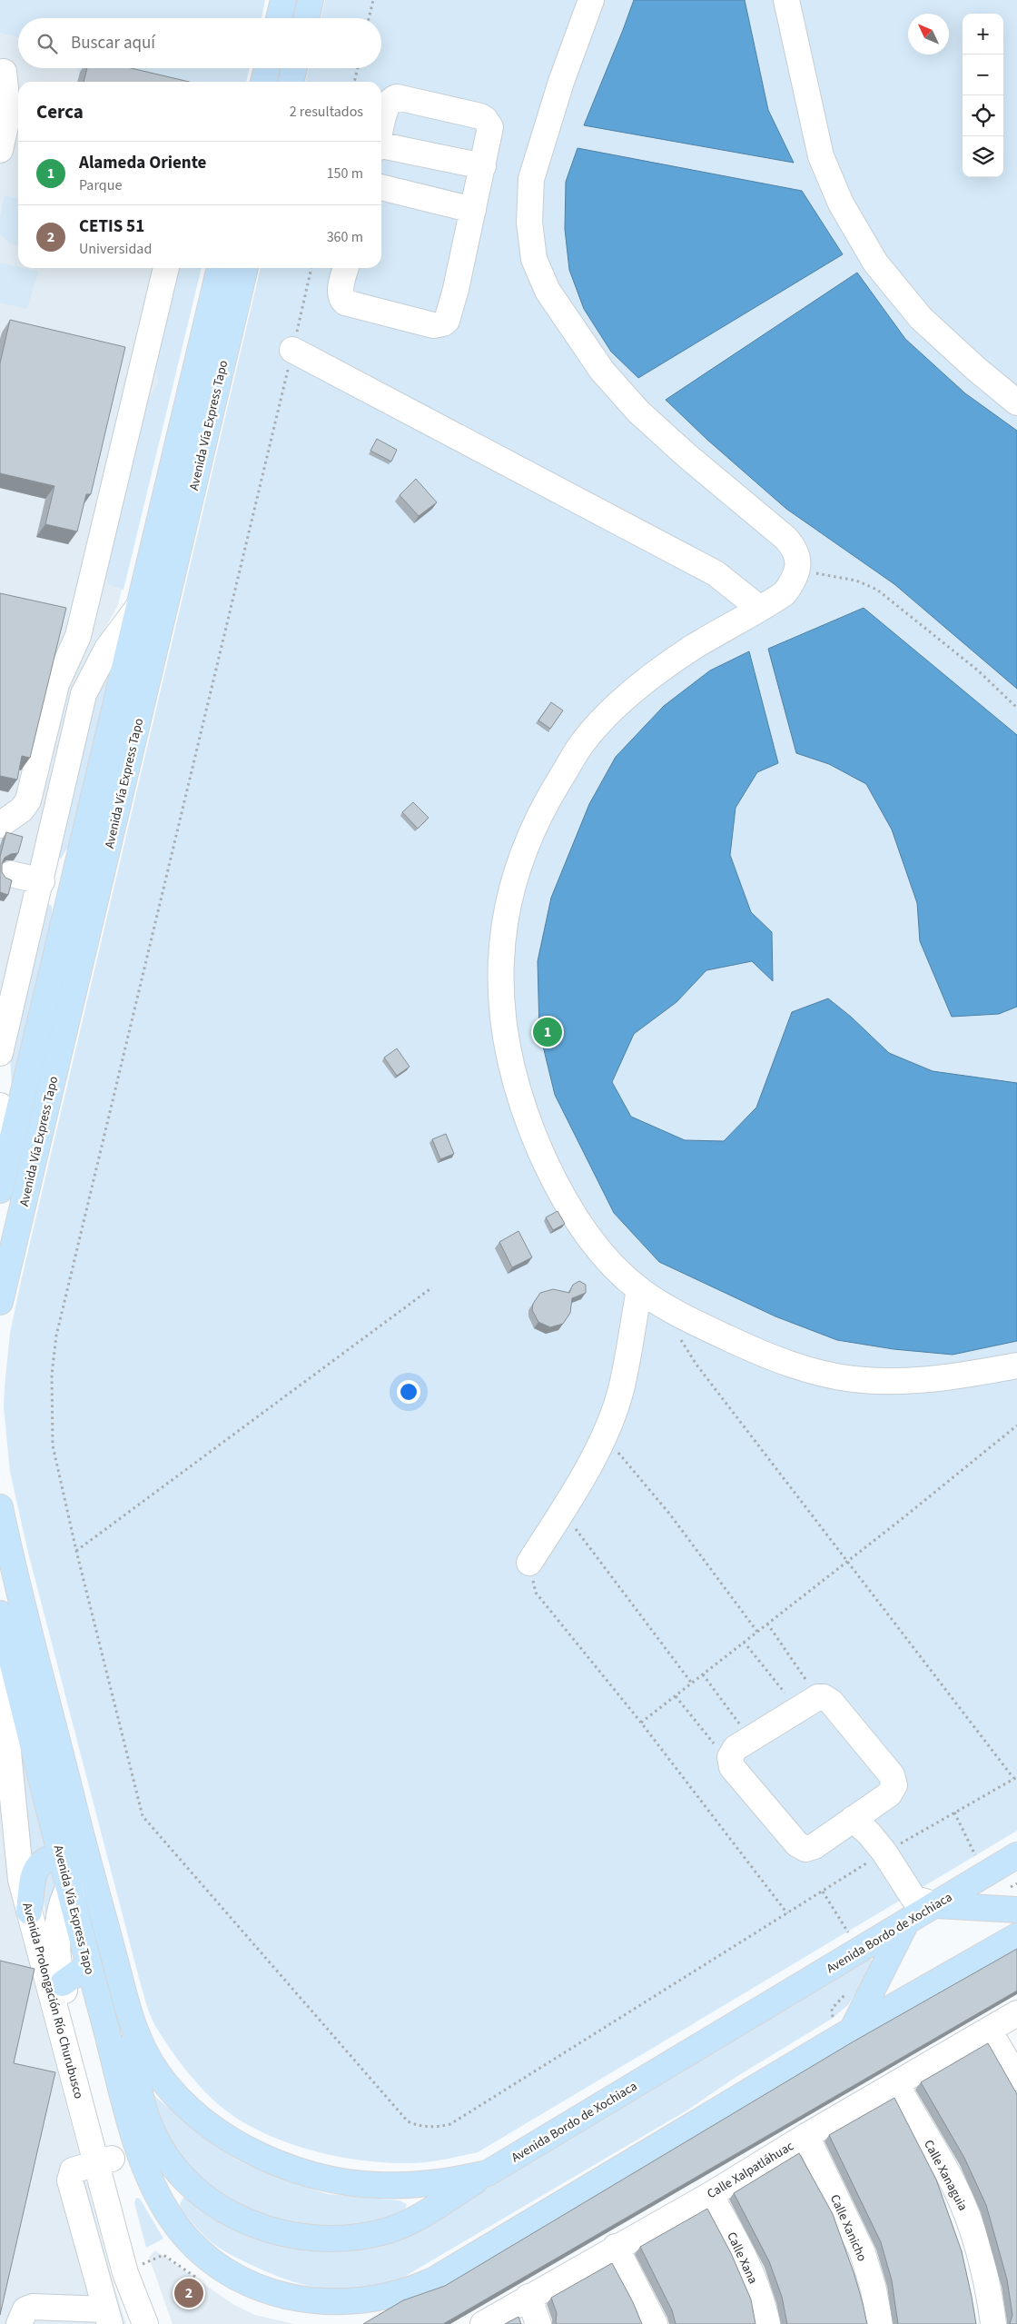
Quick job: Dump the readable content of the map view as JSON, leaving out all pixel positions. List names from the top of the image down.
{
  "streets": {
    "main road": ["Avenida Vía Express Tapo", "Avenida Bordo de Xochiaca"],
    "street": [
      "Avenida Prolongación Río Churubusco",
      "Calle Xalpatláhuac",
      "Calle Xanaguia",
      "Calle Xanicho",
      "Calle Xana"
    ]
  },
  "crossings": [
    ["Avenida Vía Express Tapo", "Avenida Bordo de Xochiaca"],
    ["Avenida Vía Express Tapo", "Avenida Prolongación Río Churubusco"],
    ["Calle Xalpatláhuac", "Calle Xanaguia"],
    ["Calle Xalpatláhuac", "Calle Xanicho"],
    ["Calle Xalpatláhuac", "Calle Xana"]
  ],
  "north": "top left",
  "page": {
    "map_buttons": ["+", "−"],
    "search": "Buscar aquí",
    "heading": ["Cerca", "2 resultados"],
    "list": [
      {
        "mark": "1",
        "name": "Alameda Oriente",
        "note": "Parque",
        "value": "150 m"
      },
      {
        "mark": "2",
        "name": "CETIS 51",
        "note": "Universidad",
        "value": "360 m"
      }
    ],
    "pins": ["1", "2"]
  }
}
